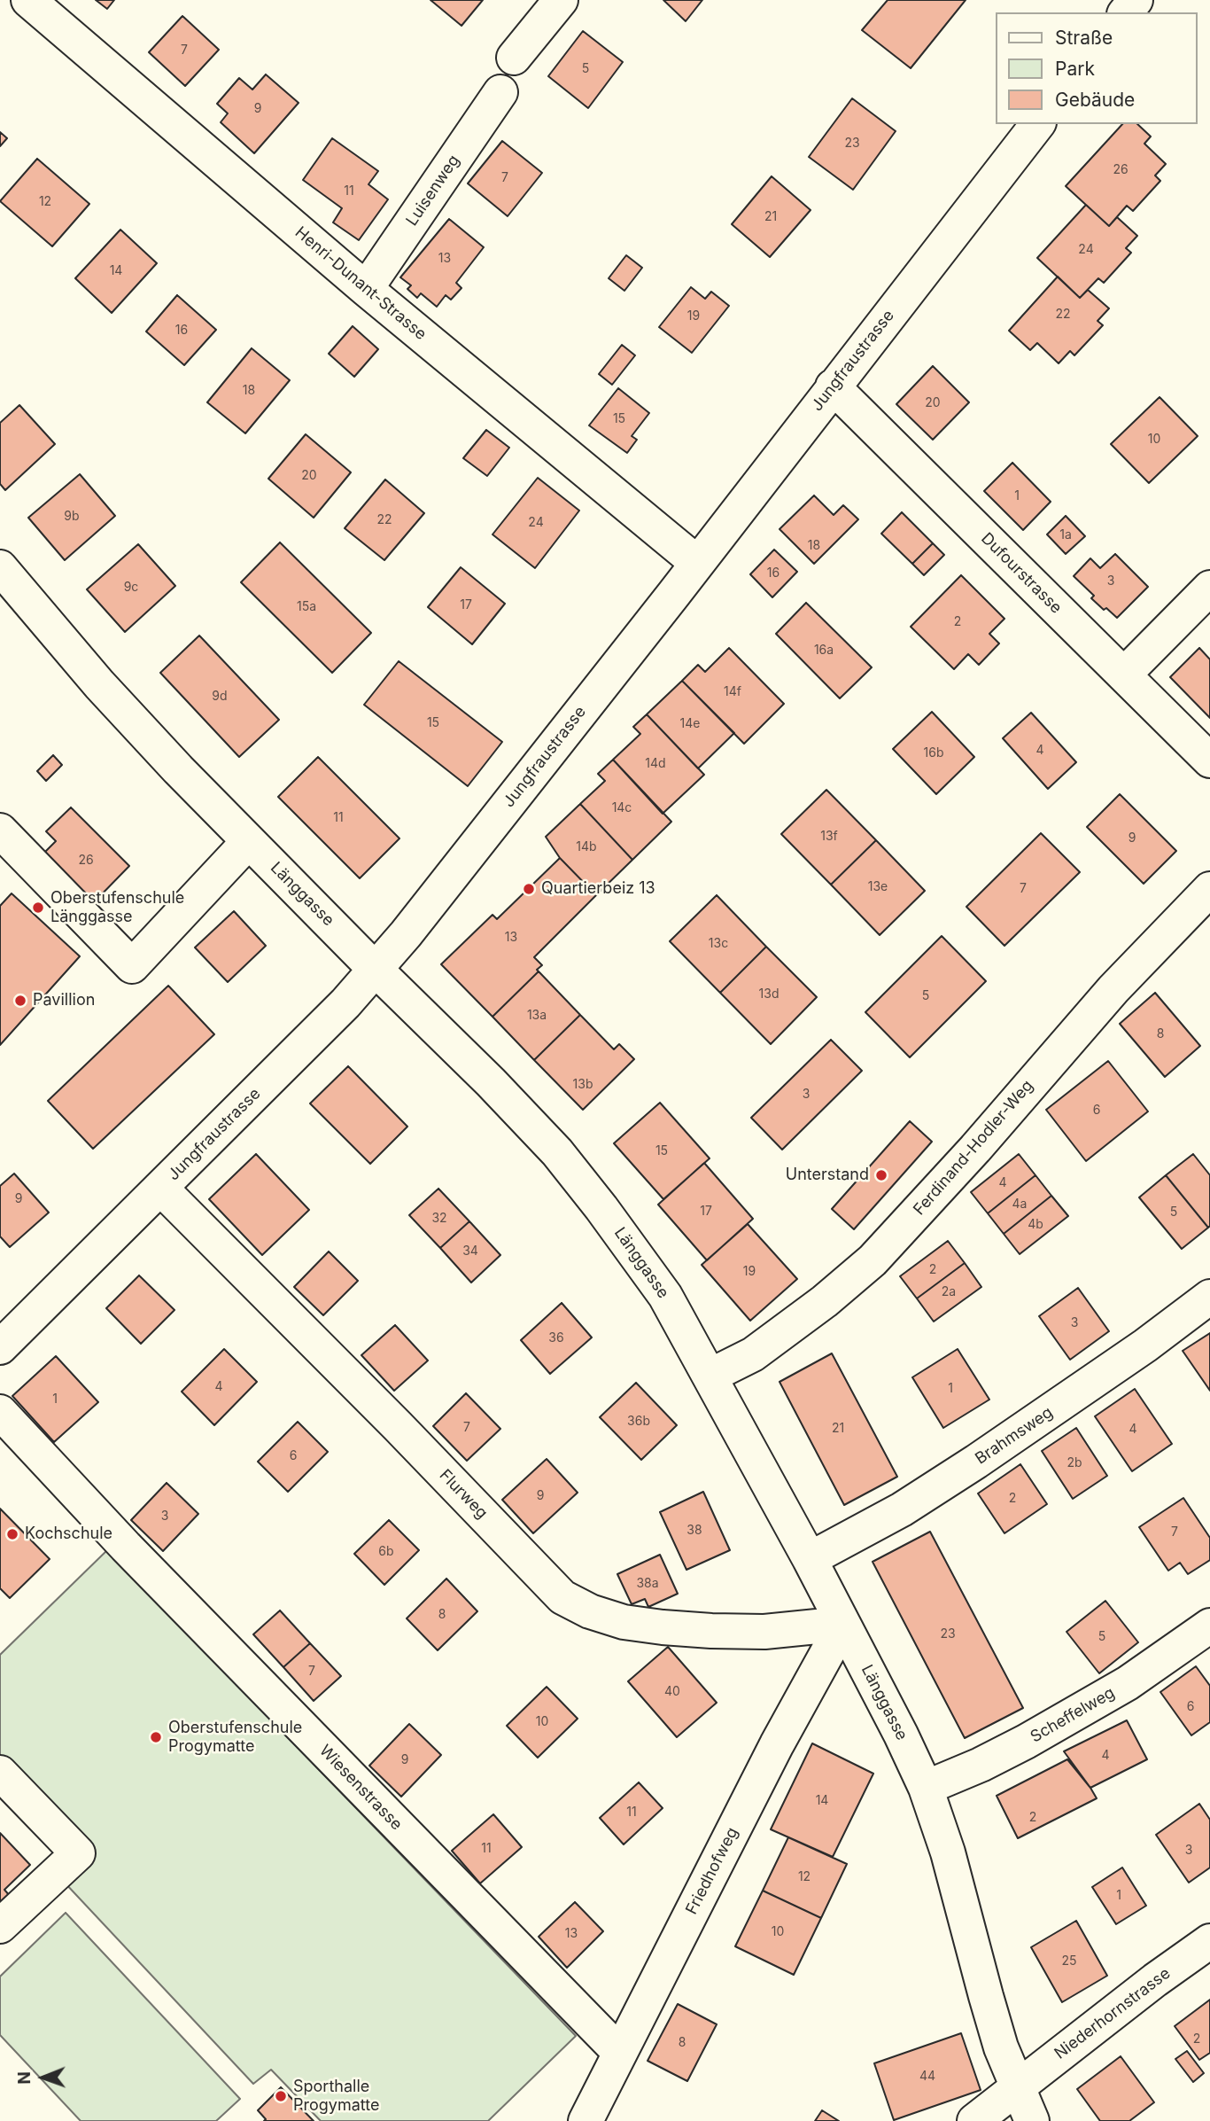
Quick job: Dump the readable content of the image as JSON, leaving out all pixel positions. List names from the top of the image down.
{
  "streets": {
    "street": [
      "Luisenweg",
      "Henri-Dunant-Strasse",
      "Jungfraustrasse",
      "Dufourstrasse",
      "Länggasse",
      "Ferdinand-Hodler-Weg",
      "Brahmsweg",
      "Flurweg",
      "Scheffelweg",
      "Wiesenstrasse",
      "Friedhofweg",
      "Niederhornstrasse"
    ]
  },
  "crossings": [
    ["Luisenweg", "Henri-Dunant-Strasse"],
    ["Henri-Dunant-Strasse", "Jungfraustrasse"],
    ["Jungfraustrasse", "Dufourstrasse"],
    ["Jungfraustrasse", "Länggasse"],
    ["Jungfraustrasse", "Flurweg"],
    ["Länggasse", "Ferdinand-Hodler-Weg"],
    ["Länggasse", "Brahmsweg"],
    ["Länggasse", "Flurweg"],
    ["Länggasse", "Scheffelweg"],
    ["Länggasse", "Friedhofweg"],
    ["Länggasse", "Niederhornstrasse"],
    ["Flurweg", "Friedhofweg"],
    ["Wiesenstrasse", "Friedhofweg"]
  ],
  "places": [
    "Quartierbeiz 13",
    "Oberstufenschule Länggasse",
    "Pavillion",
    "Unterstand",
    "Kochschule",
    "Oberstufenschule Progymatte",
    "Sporthalle Progymatte"
  ],
  "house_numbers": [
    "7",
    "5",
    "9",
    "23",
    "26",
    "7",
    "11",
    "12",
    "21",
    "24",
    "13",
    "14",
    "22",
    "19",
    "16",
    "18",
    "20",
    "15",
    "10",
    "20",
    "1",
    "9b",
    "22",
    "24",
    "1a",
    "18",
    "16",
    "3",
    "9c",
    "17",
    "15a",
    "2",
    "16a",
    "14f",
    "9d",
    "15",
    "14e",
    "4",
    "16b",
    "14d",
    "14c",
    "11",
    "13f",
    "9",
    "14b",
    "26",
    "13e",
    "7",
    "13",
    "13c",
    "13d",
    "5",
    "13a",
    "8",
    "13b",
    "3",
    "6",
    "15",
    "4",
    "9",
    "4a",
    "17",
    "5",
    "32",
    "4b",
    "34",
    "2",
    "19",
    "2a",
    "3",
    "36",
    "4",
    "1",
    "1",
    "36b",
    "7",
    "21",
    "4",
    "6",
    "2b",
    "9",
    "2",
    "3",
    "38",
    "7",
    "6b",
    "38a",
    "8",
    "23",
    "5",
    "7",
    "40",
    "6",
    "10",
    "4",
    "9",
    "14",
    "11",
    "2",
    "11",
    "3",
    "12",
    "1",
    "10",
    "13",
    "25",
    "2",
    "8",
    "44"
  ],
  "legend": ["Straße", "Park", "Gebäude"],
  "north": "left"
}
